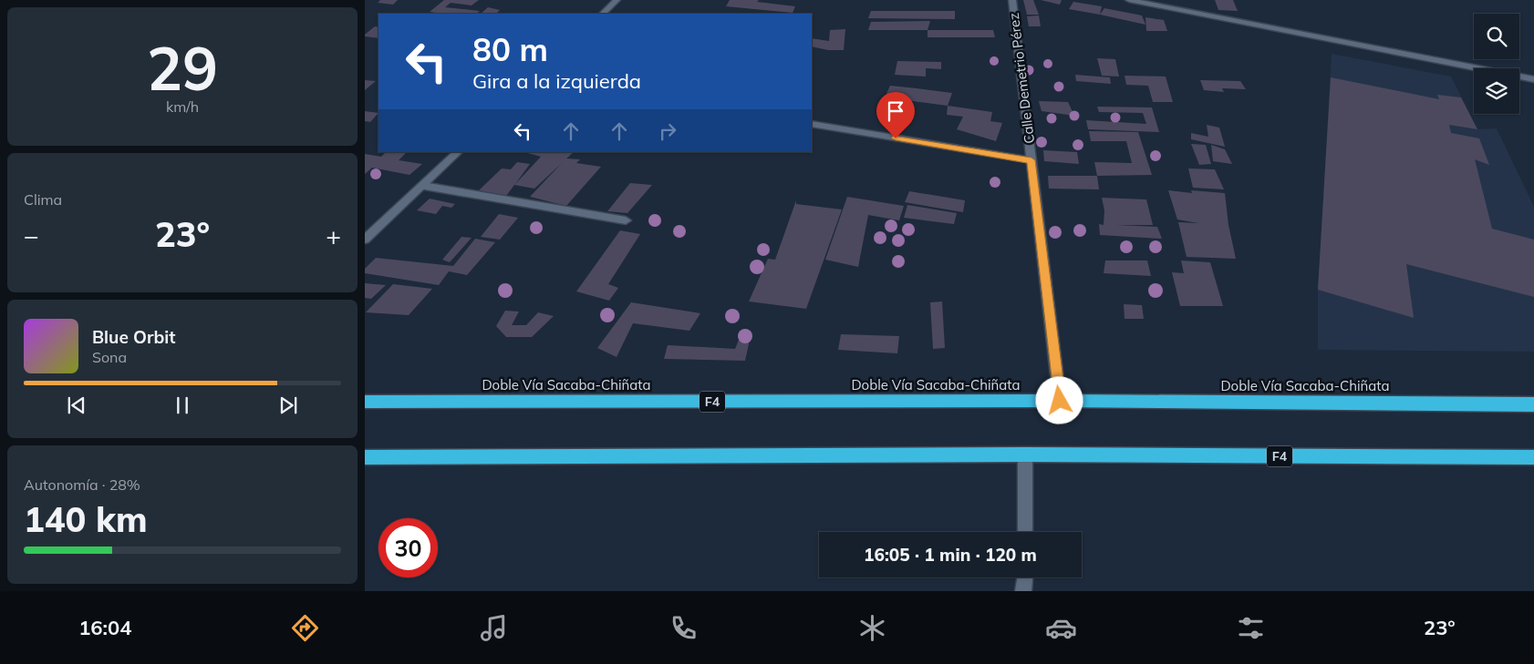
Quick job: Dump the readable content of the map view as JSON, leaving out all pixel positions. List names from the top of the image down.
{
  "streets": {
    "highway": ["Doble Vía Sacaba-Chiñata", "F4"],
    "street": ["Calle Demetrio Pérez"]
  },
  "crossings": [
    ["Calle Demetrio Pérez", "Doble Vía Sacaba-Chiñata"]
  ],
  "page": {
    "tile": [
      ["29", "km/h"],
      "Clima",
      ["Autonomía · 28%", "140 km"]
    ],
    "turn": ["80 m", "Gira a la izquierda"],
    "heat": ["−", "23°", "+"],
    "song": ["Blue Orbit", "Sona"],
    "limit": "30",
    "trip": "16:05 · 1 min · 120 m",
    "tabs": ["16:04", "23°"]
  }
}
